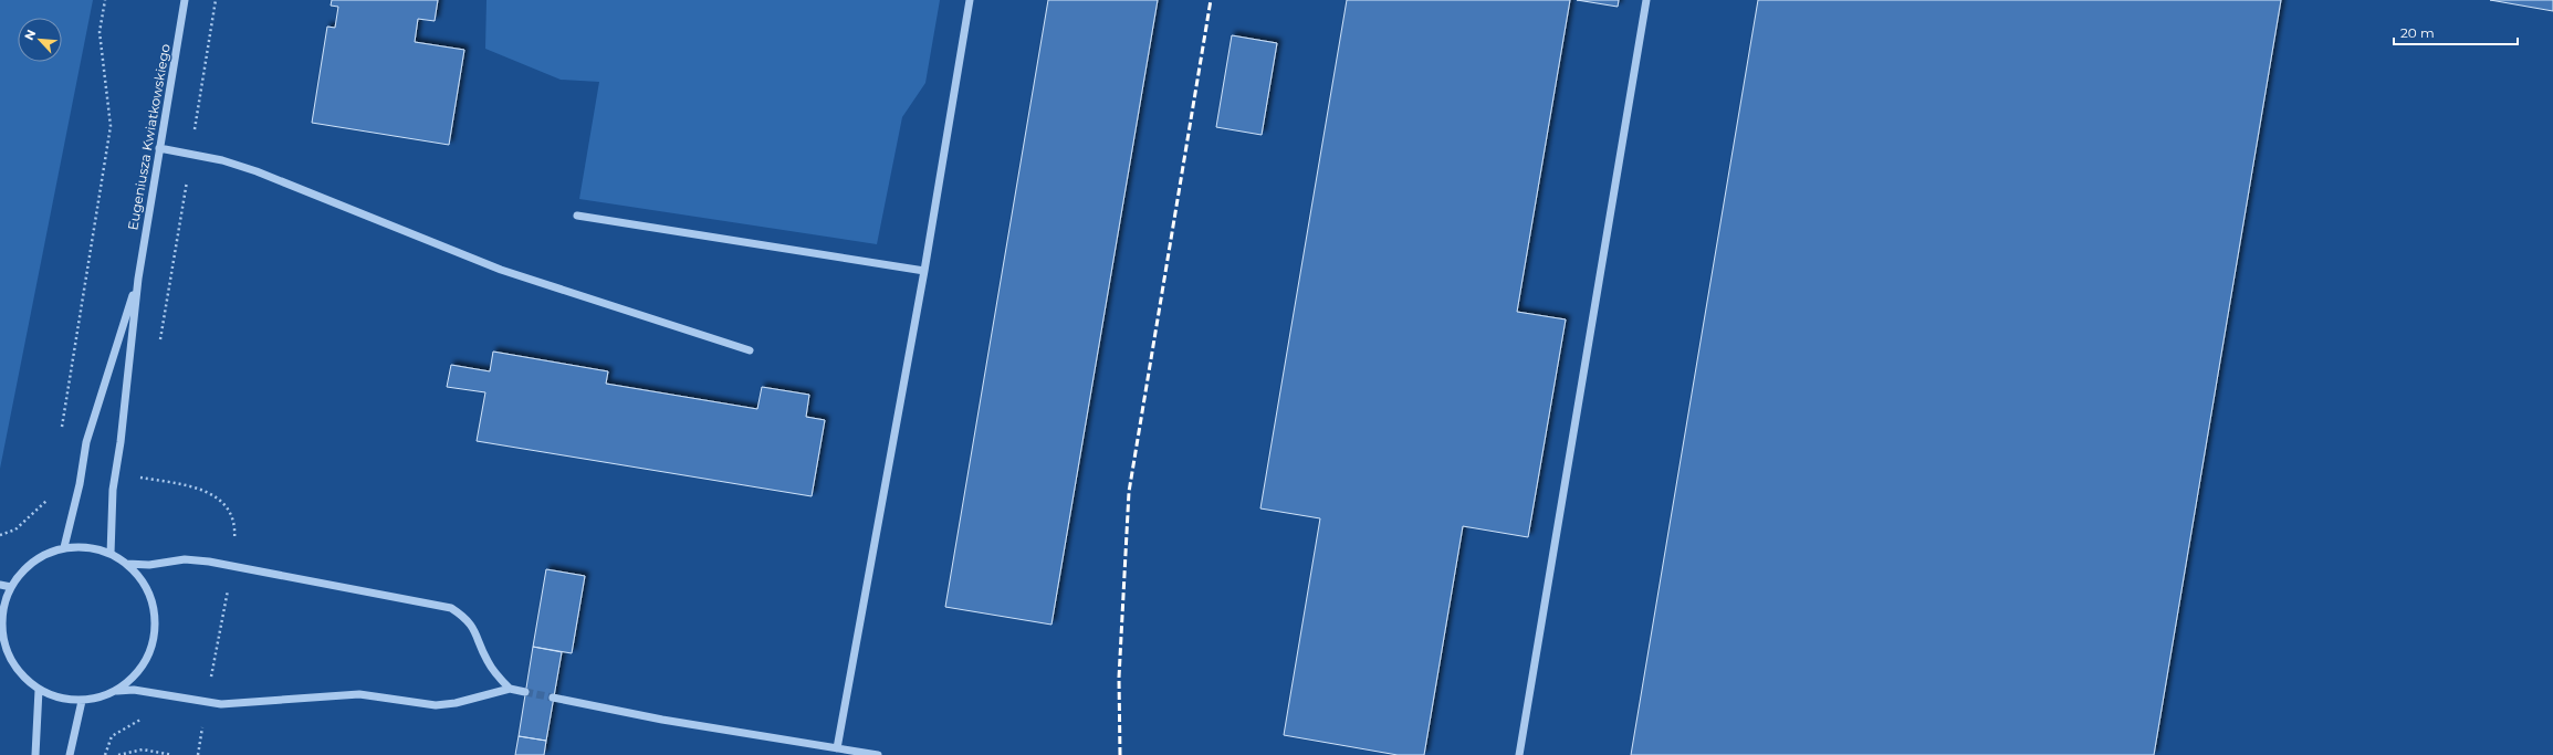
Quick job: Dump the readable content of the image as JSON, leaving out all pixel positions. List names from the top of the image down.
{
  "streets": {
    "street": ["Eugeniusza Kwiatkowskiego"]
  },
  "scale_bar": "20 m",
  "north": "top left"
}
